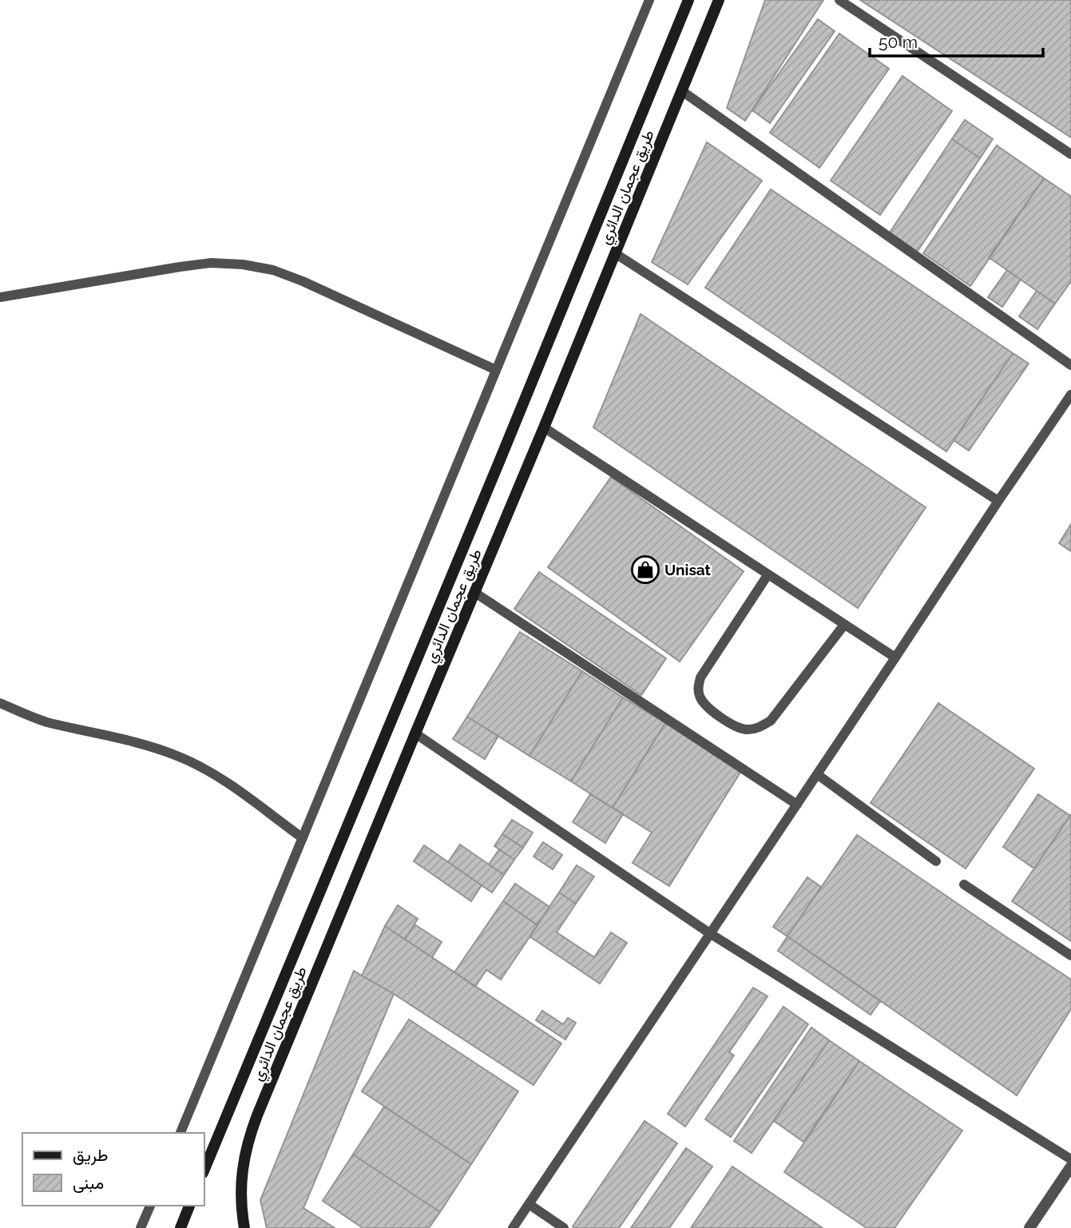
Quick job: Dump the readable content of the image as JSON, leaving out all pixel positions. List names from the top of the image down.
{
  "streets": {
    "main road": ["طريق عجمان الدائري"]
  },
  "places": {
    "shop": ["Unisat"]
  },
  "legend": ["طريق", "مبنى"],
  "scale_bar": "50 m"
}
